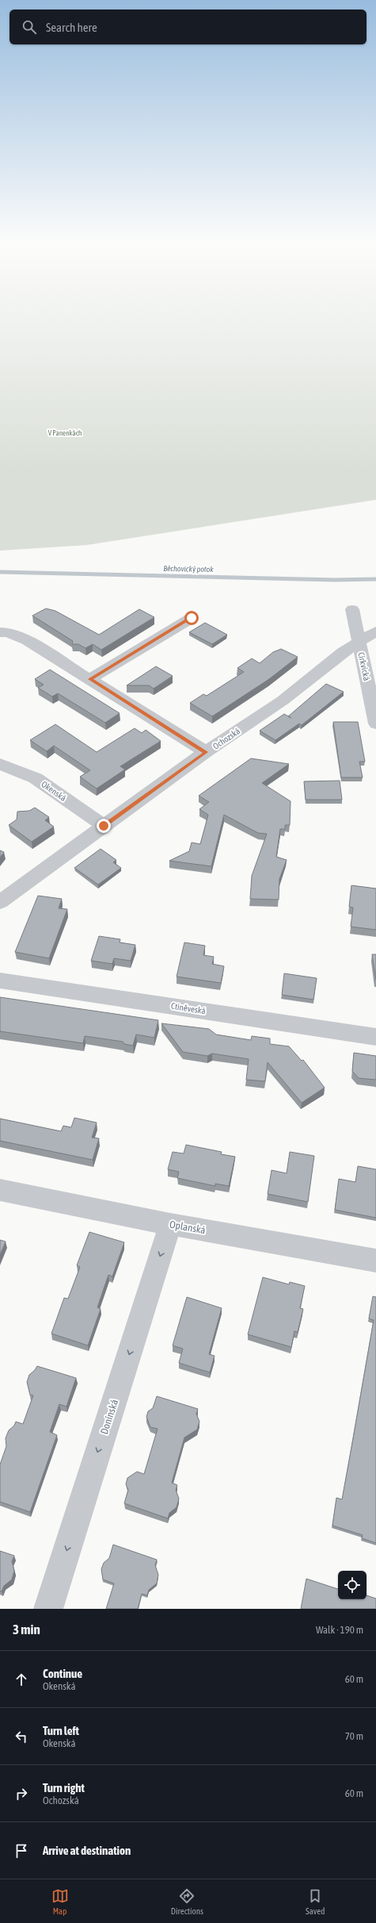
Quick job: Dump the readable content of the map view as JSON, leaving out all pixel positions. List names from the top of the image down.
{
  "streets": {
    "street": [
      "Církvická",
      "Ochozská",
      "Okenská",
      "Ctiněveská",
      "Oplanská",
      "Donínská"
    ]
  },
  "crossings": [
    ["Církvická", "Ochozská"],
    ["Ochozská", "Okenská"],
    ["Oplanská", "Donínská"]
  ],
  "one_way": ["Donínská"],
  "water": ["Běchovický potok"],
  "parks": ["V Panenkách"],
  "page": {
    "search": "Search here",
    "heading": ["3 min", "Walk · 190 m"],
    "list": [
      ["Continue", "Okenská", "60 m"],
      ["Turn left", "Okenská", "70 m"],
      ["Turn right", "Ochozská", "60 m"],
      "Arrive at destination"
    ],
    "nav": ["Map", "Directions", "Saved"]
  }
}
